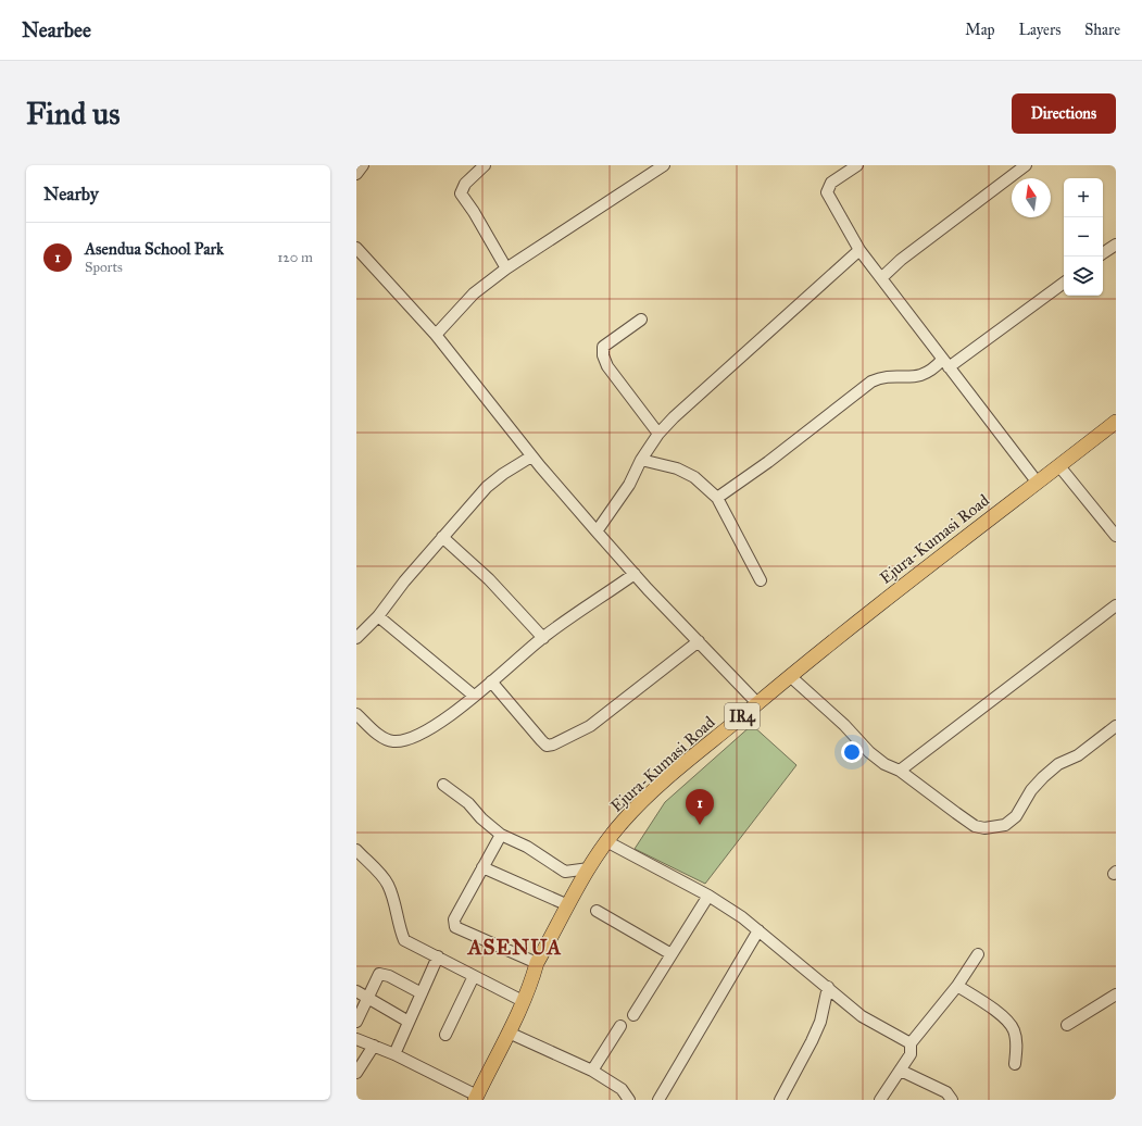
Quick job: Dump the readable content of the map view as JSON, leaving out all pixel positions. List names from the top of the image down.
{
  "streets": {
    "main road": ["Ejura-Kumasi Road", "IR4"]
  },
  "districts": ["ASENUA"],
  "north": "top",
  "page": {
    "header": "Nearbee",
    "nav": ["Map", "Layers", "Share"],
    "buttons": "Directions",
    "title": "Find us",
    "heading": "Nearby",
    "map_buttons": ["+", "−"],
    "list": [
      {
        "mark": "1",
        "name": "Asendua School Park",
        "note": "Sports",
        "value": "120 m"
      }
    ],
    "pins": "1"
  }
}
